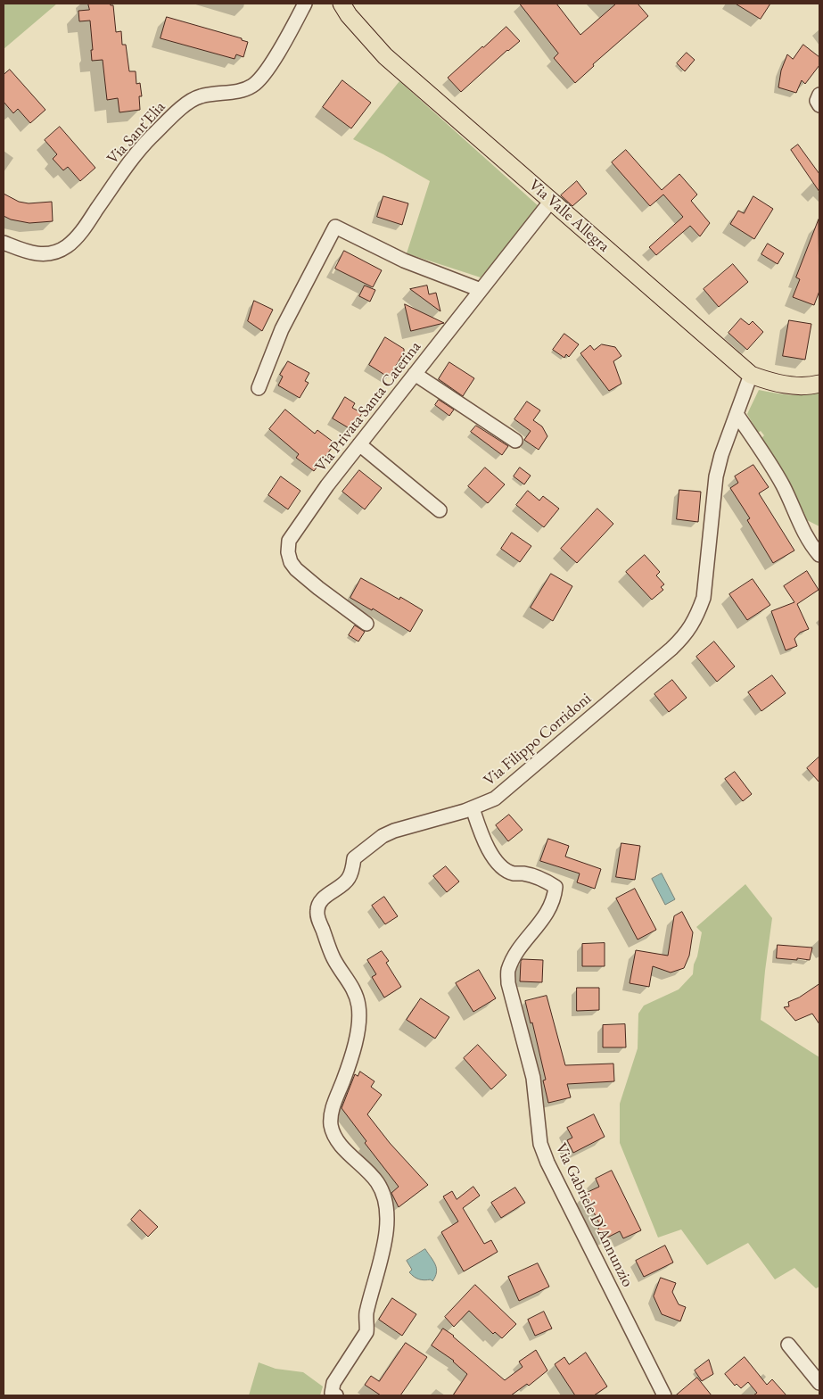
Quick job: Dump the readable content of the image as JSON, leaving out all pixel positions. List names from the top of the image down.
{
  "streets": {
    "main road": ["Via Valle Allegra"],
    "street": [
      "Via Sant'Elia",
      "Via Privata Santa Caterina",
      "Via Filippo Corridoni",
      "Via Gabriele D'Annunzio"
    ]
  },
  "crossings": [
    ["Via Valle Allegra", "Via Privata Santa Caterina"],
    ["Via Valle Allegra", "Via Filippo Corridoni"],
    ["Via Filippo Corridoni", "Via Gabriele D'Annunzio"]
  ]
}
